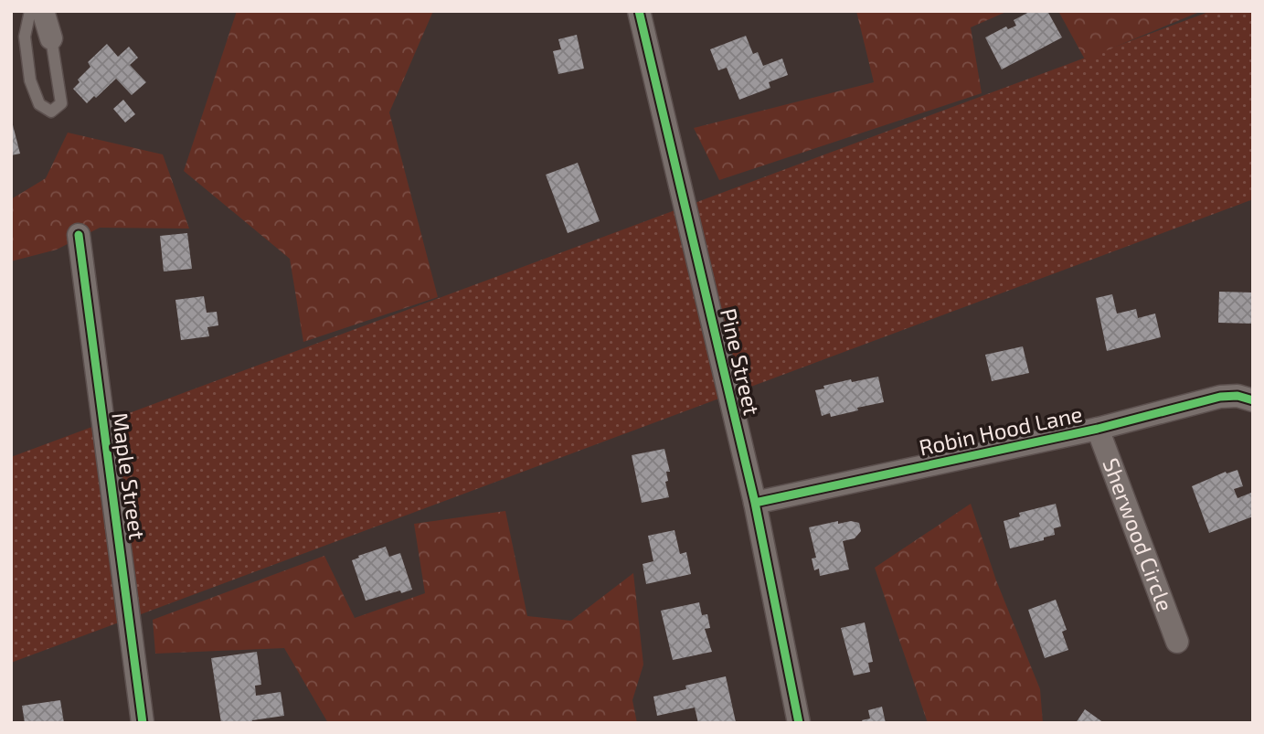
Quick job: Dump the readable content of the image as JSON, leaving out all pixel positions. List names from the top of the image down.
{
  "streets": {
    "street": [
      "Pine Street",
      "Robin Hood Lane",
      "Maple Street",
      "Sherwood Circle"
    ]
  },
  "crossings": [
    ["Pine Street", "Robin Hood Lane"],
    ["Robin Hood Lane", "Sherwood Circle"]
  ]
}
